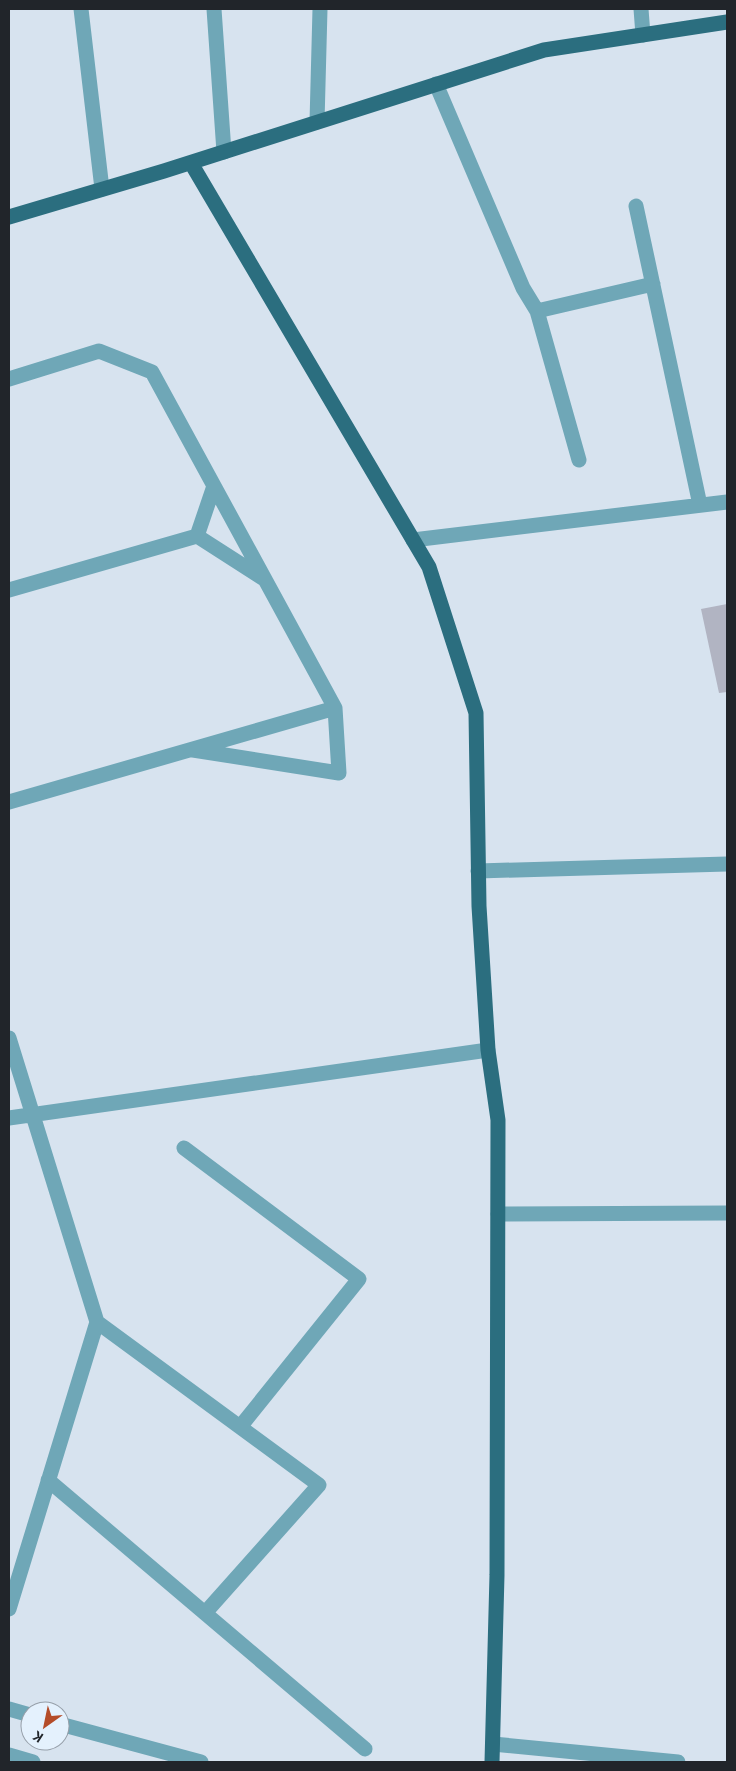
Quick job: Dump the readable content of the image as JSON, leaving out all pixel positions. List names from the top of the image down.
{
  "north": "bottom left"
}
